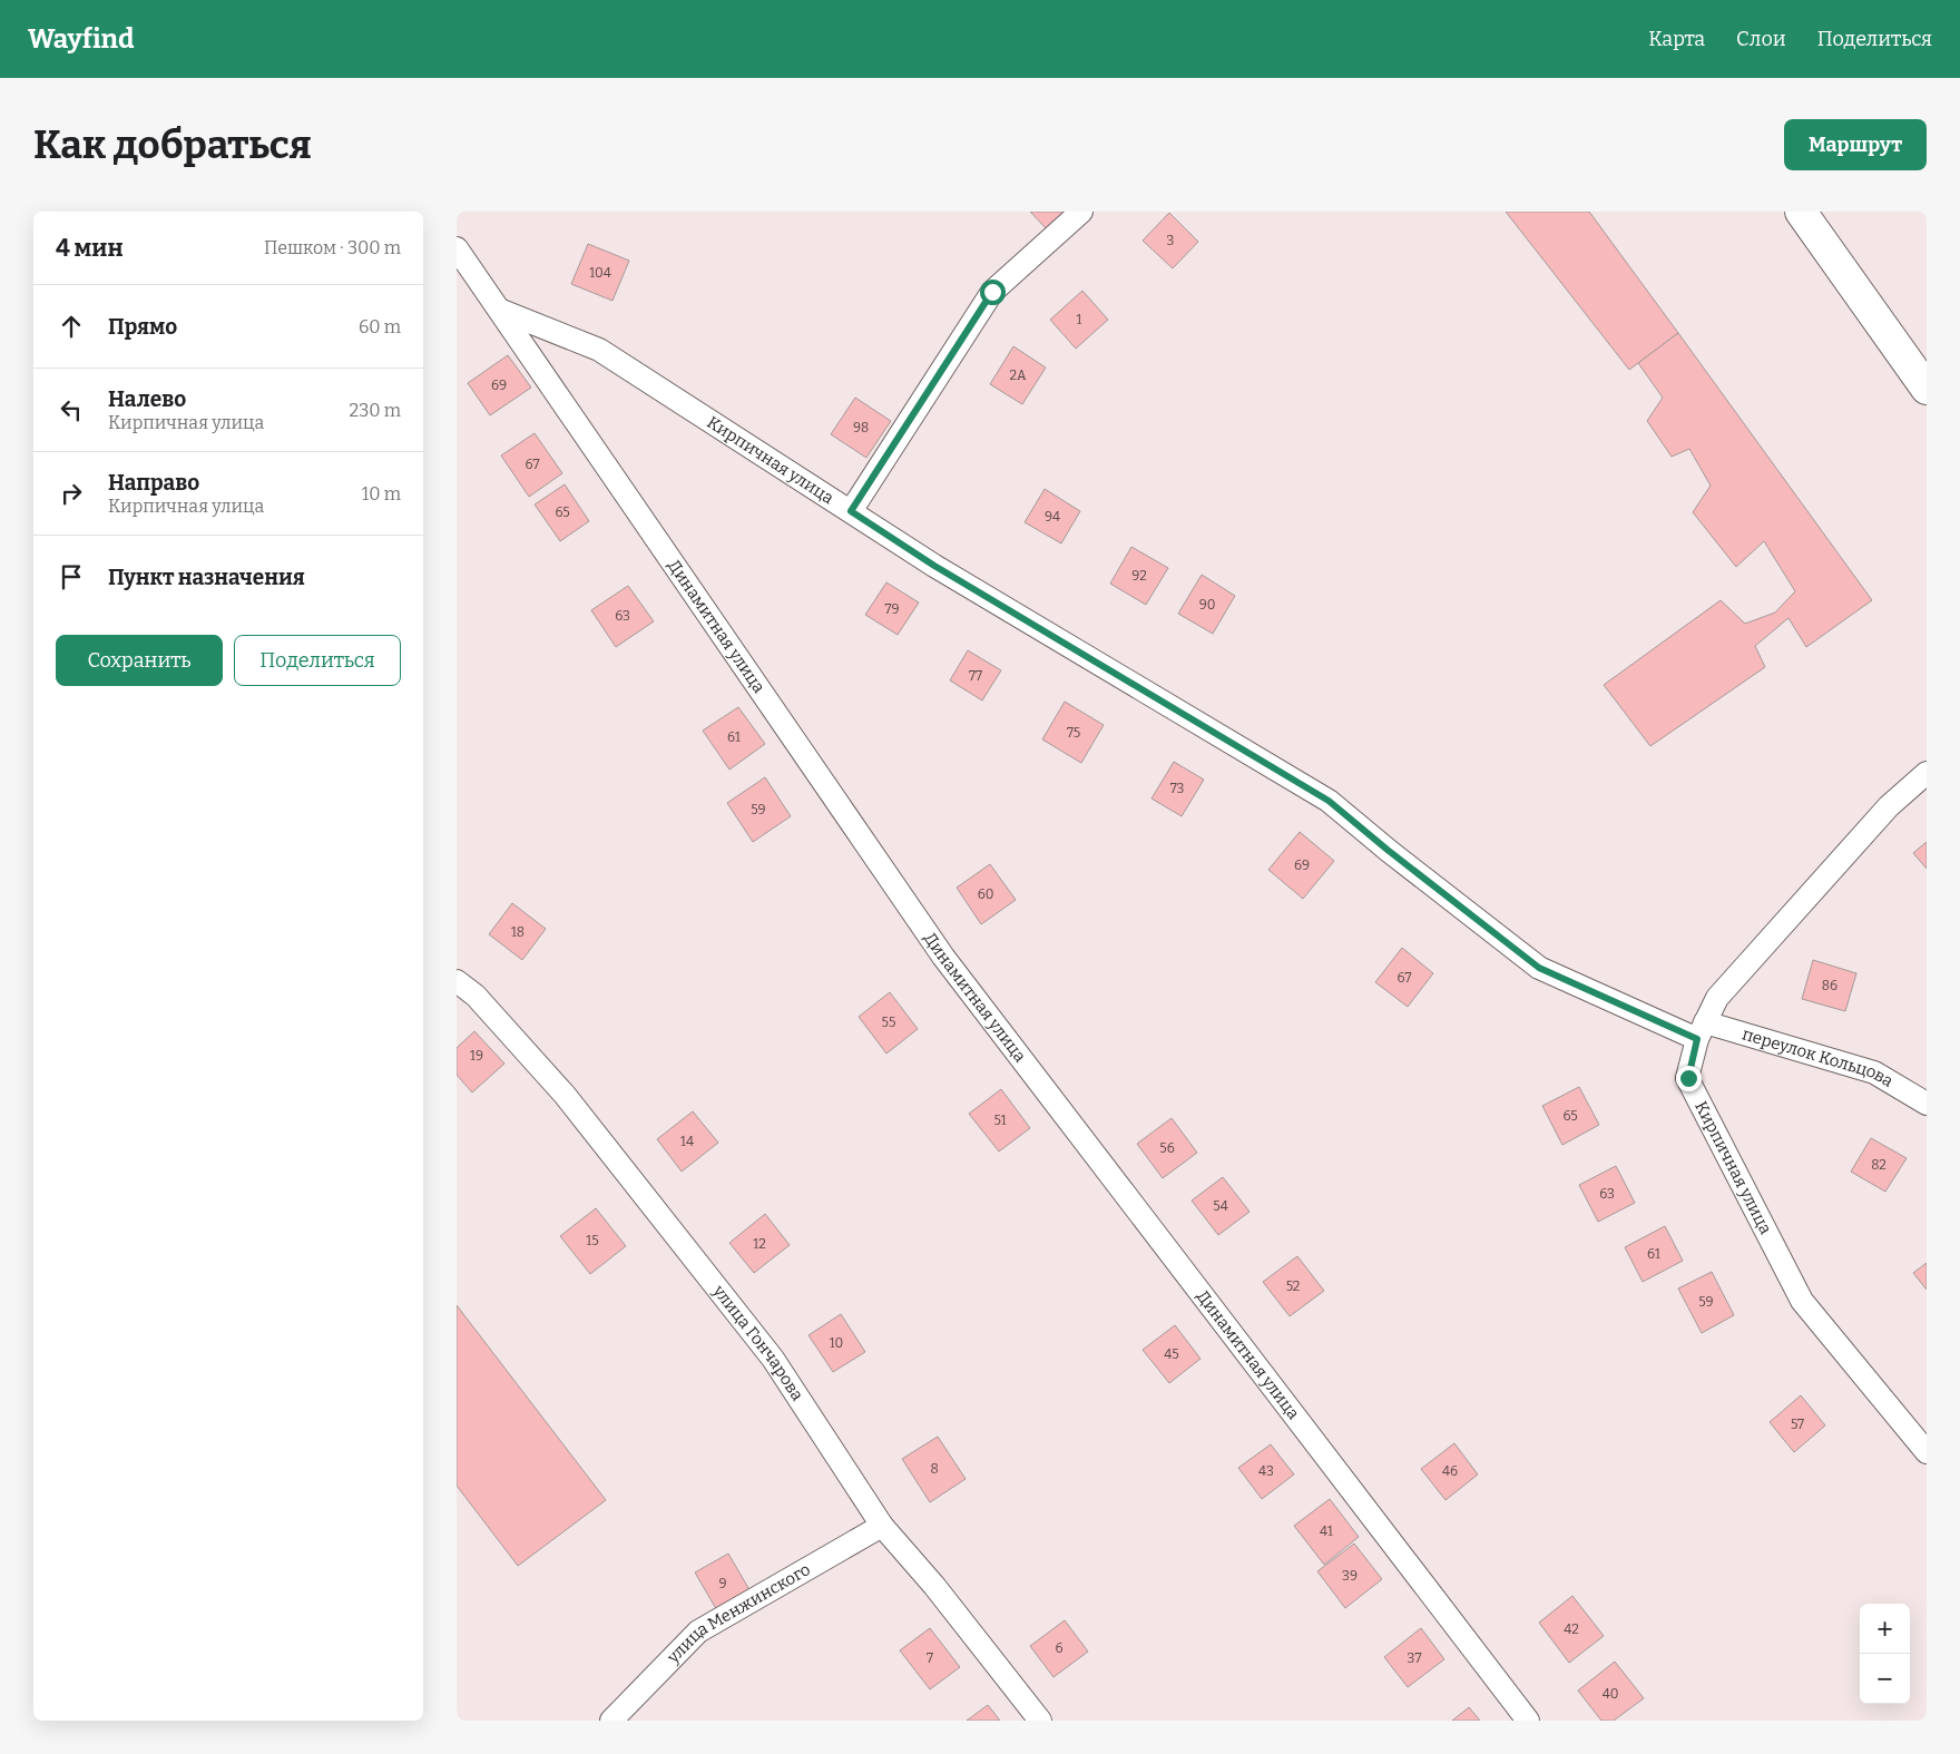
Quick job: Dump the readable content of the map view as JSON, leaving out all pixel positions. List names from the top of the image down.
{
  "streets": {
    "street": [
      "Кирпичная улица",
      "Динамитная улица",
      "переулок Кольцова",
      "улица Гончарова",
      "улица Менжинского"
    ]
  },
  "crossings": [
    ["Кирпичная улица", "Динамитная улица"],
    ["Кирпичная улица", "переулок Кольцова"],
    ["улица Гончарова", "улица Менжинского"]
  ],
  "house_numbers": [
    "3",
    "104",
    "1",
    "2А",
    "69",
    "98",
    "67",
    "65",
    "94",
    "92",
    "90",
    "79",
    "63",
    "77",
    "75",
    "61",
    "73",
    "59",
    "69",
    "60",
    "18",
    "67",
    "86",
    "55",
    "19",
    "65",
    "51",
    "14",
    "56",
    "82",
    "63",
    "54",
    "15",
    "12",
    "61",
    "52",
    "59",
    "10",
    "45",
    "57",
    "8",
    "43",
    "46",
    "41",
    "39",
    "9",
    "42",
    "6",
    "7",
    "37",
    "40"
  ],
  "page": {
    "header": "Wayfind",
    "nav": ["Карта", "Слои", "Поделиться"],
    "buttons": [
      "Маршрут",
      ["Сохранить", "Поделиться"]
    ],
    "title": "Как добраться",
    "heading": ["4 мин", "Пешком · 300 m"],
    "list": [
      ["Прямо", "60 m"],
      ["Налево", "Кирпичная улица", "230 m"],
      ["Направо", "Кирпичная улица", "10 m"],
      "Пункт назначения"
    ],
    "map_buttons": ["+", "−"]
  }
}
